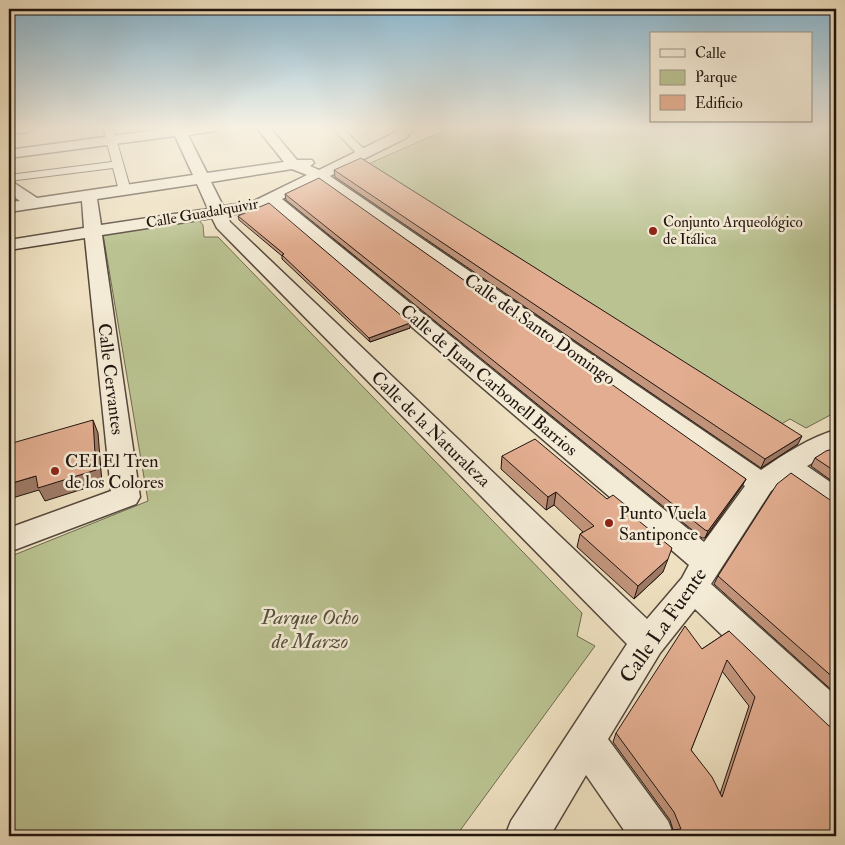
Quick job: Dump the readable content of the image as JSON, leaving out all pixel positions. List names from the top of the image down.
{
  "streets": {
    "street": [
      "Calle Guadalquivir",
      "Calle del Santo Domingo",
      "Calle Cervantes",
      "Calle de Juan Carbonell Barrios",
      "Calle de la Naturaleza",
      "Calle La Fuente"
    ]
  },
  "crossings": [
    ["Calle Guadalquivir", "Calle del Santo Domingo"],
    ["Calle Guadalquivir", "Calle Cervantes"],
    ["Calle Guadalquivir", "Calle de Juan Carbonell Barrios"],
    ["Calle Guadalquivir", "Calle de la Naturaleza"],
    ["Calle del Santo Domingo", "Calle La Fuente"],
    ["Calle de Juan Carbonell Barrios", "Calle La Fuente"],
    ["Calle de la Naturaleza", "Calle La Fuente"]
  ],
  "parks": ["Parque Ocho de Marzo"],
  "places": ["Conjunto Arqueológico de Itálica", "CEI El Tren de los Colores", "Punto Vuela Santiponce"],
  "legend": ["Calle", "Parque", "Edificio"]
}
